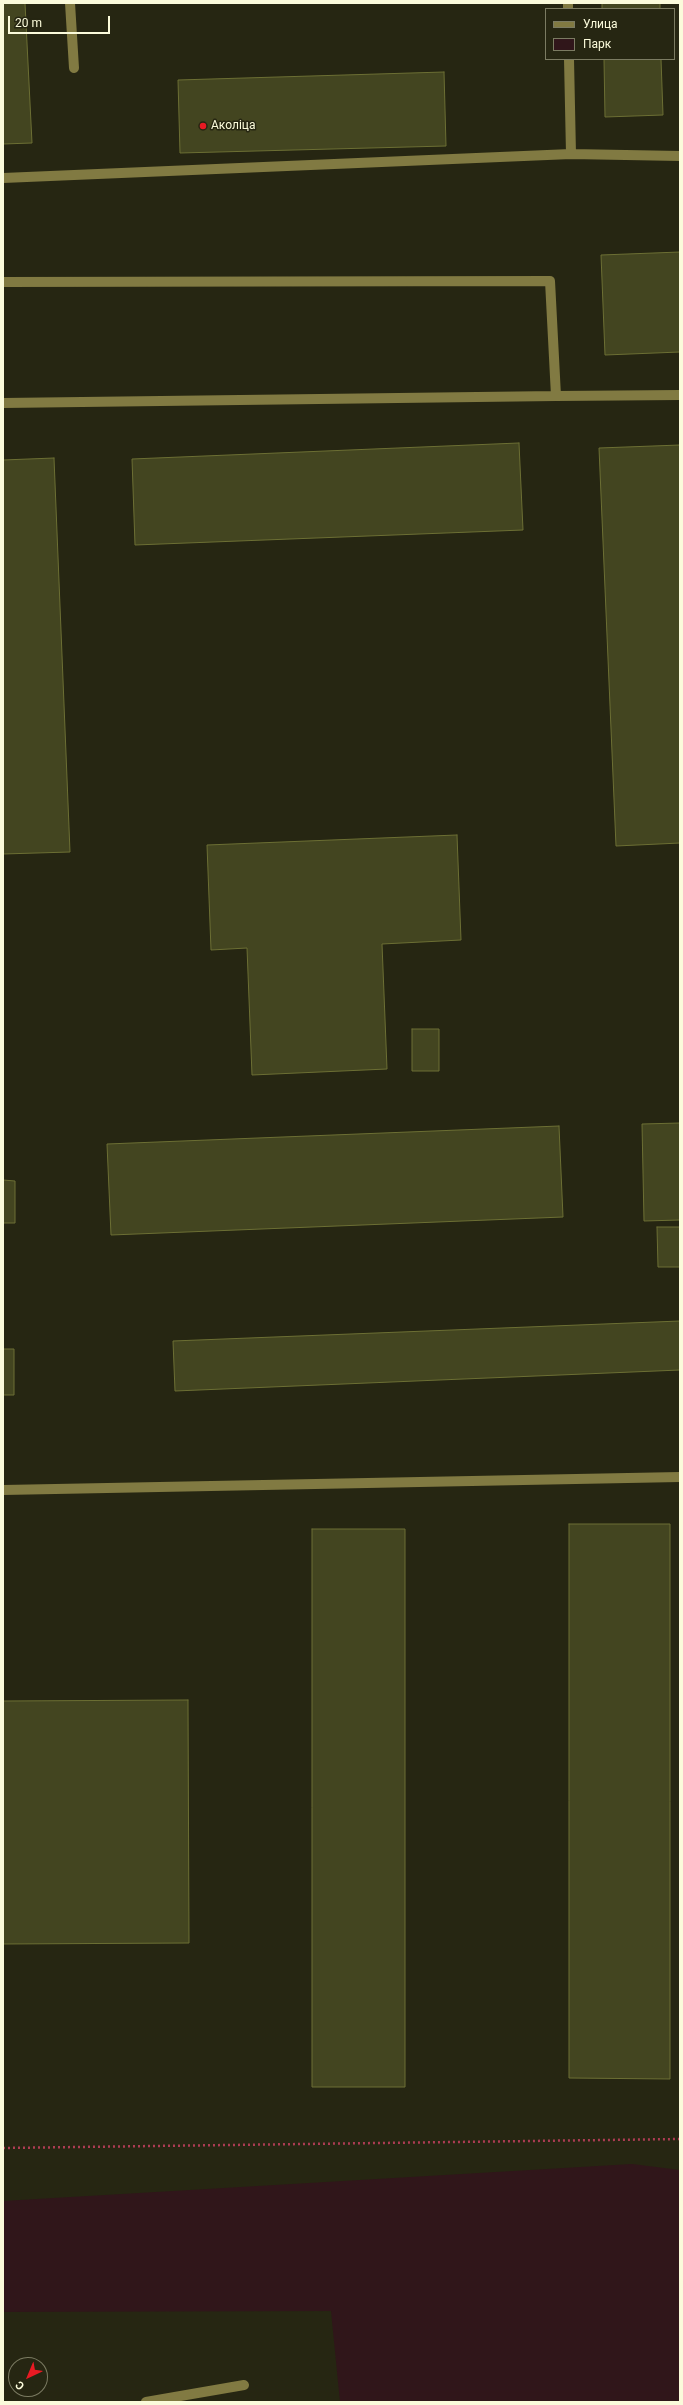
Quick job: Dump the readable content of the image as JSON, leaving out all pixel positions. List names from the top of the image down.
{
  "places": ["Аколіца"],
  "legend": ["Улица", "Парк"],
  "scale_bar": "20 m",
  "north": "bottom left"
}
